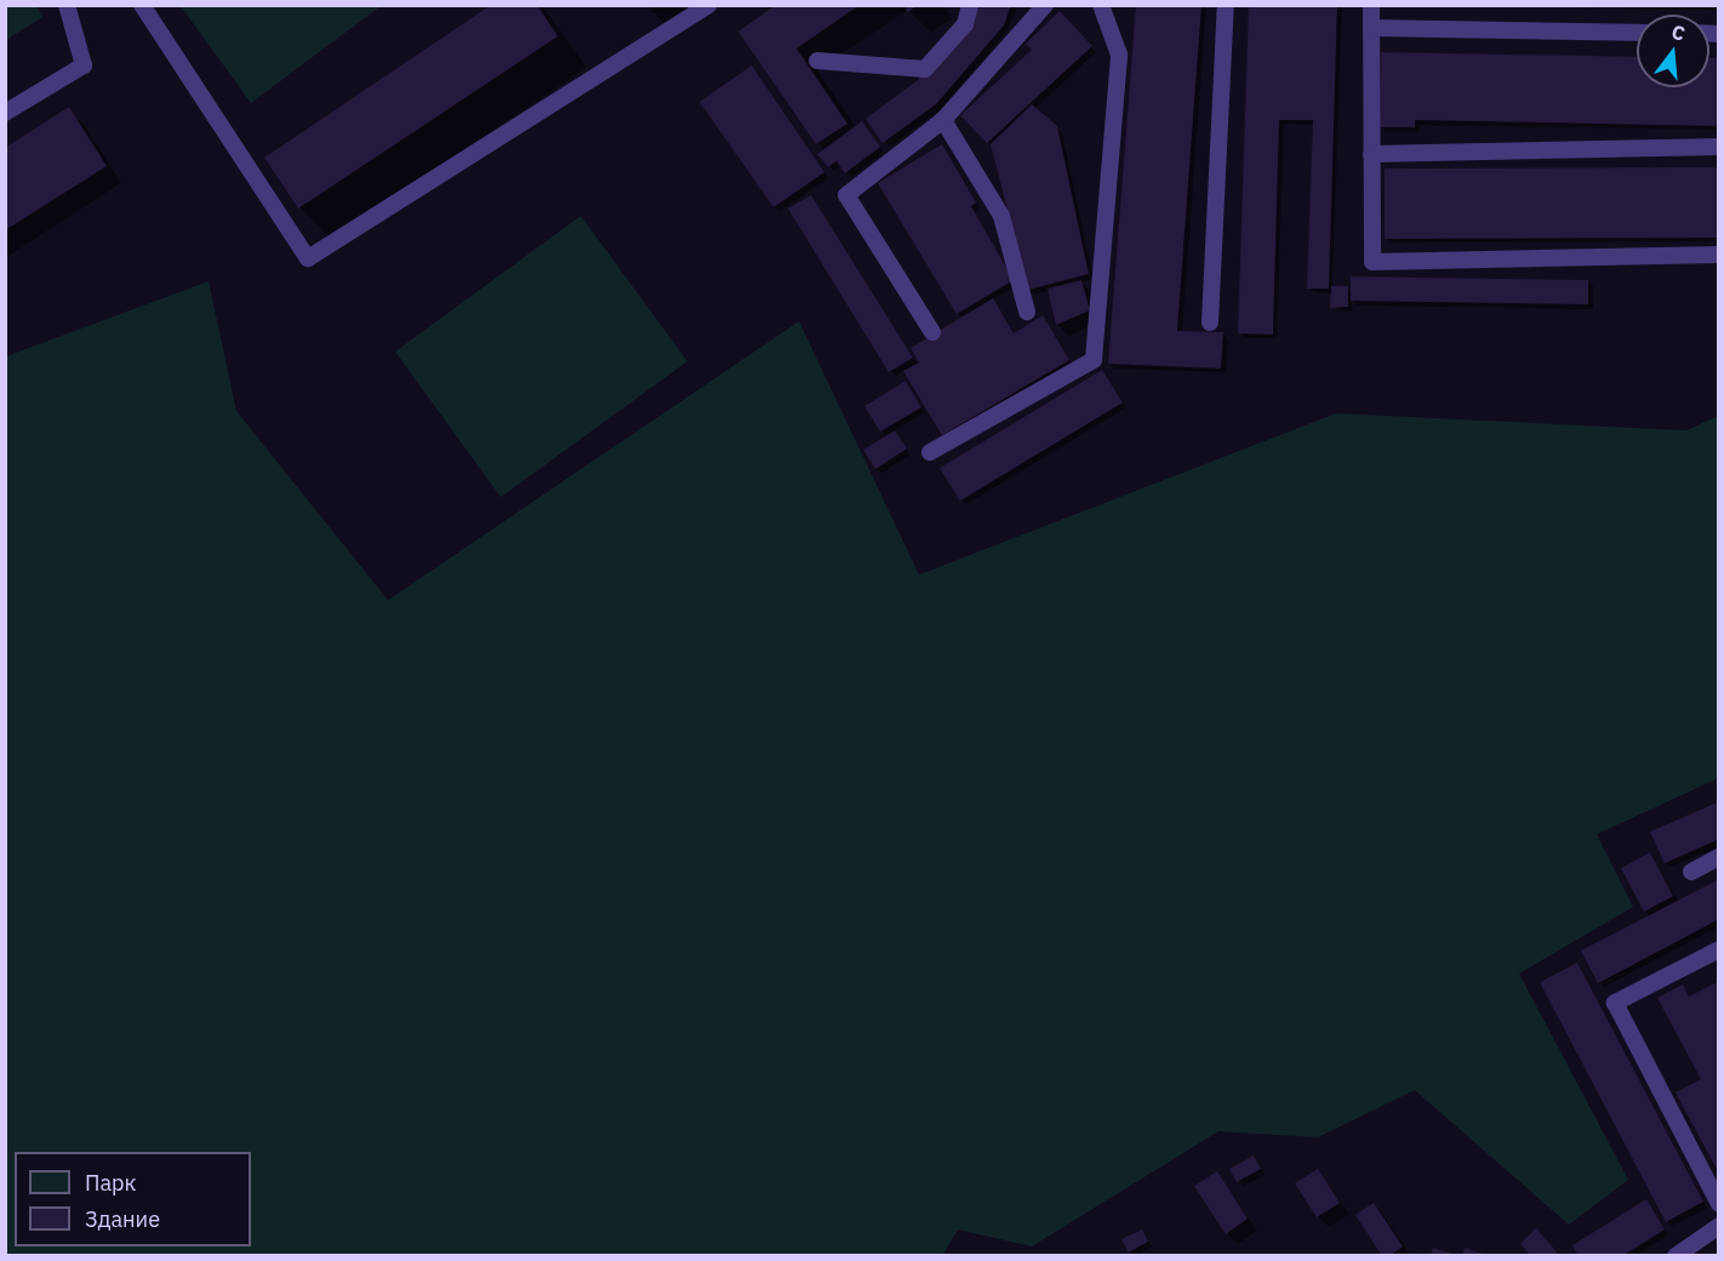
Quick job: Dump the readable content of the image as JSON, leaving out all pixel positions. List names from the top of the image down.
{
  "legend": ["Парк", "Здание"],
  "north": "top"
}
